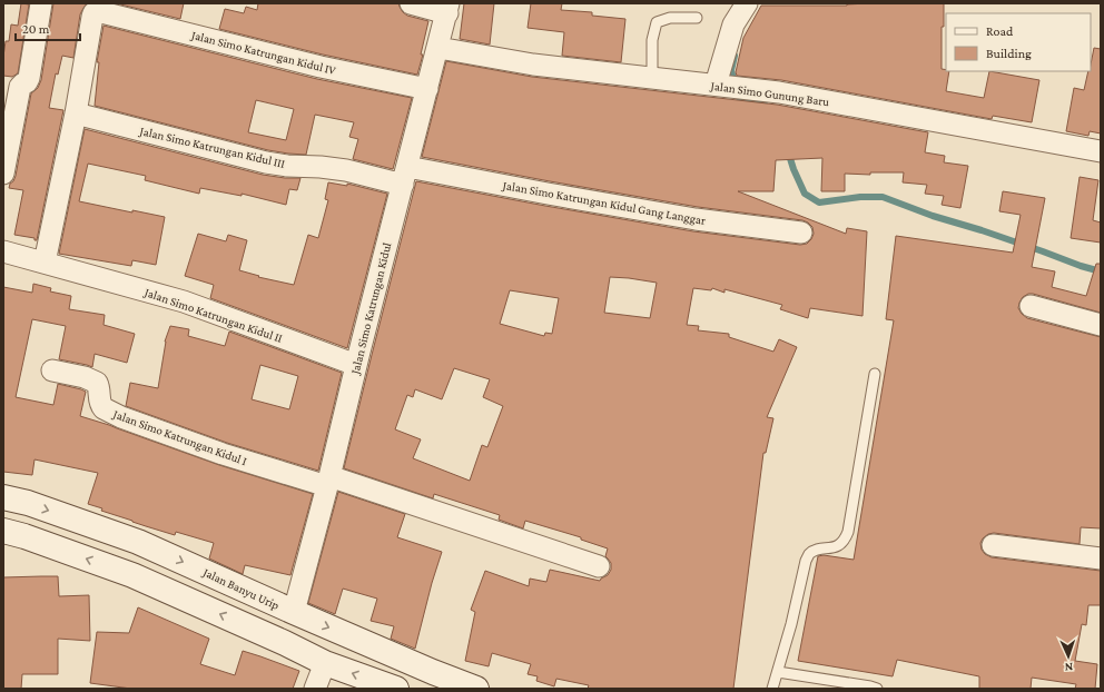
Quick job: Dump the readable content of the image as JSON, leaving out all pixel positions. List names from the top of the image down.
{
  "streets": {
    "main road": ["Jalan Banyu Urip"],
    "street": [
      "Jalan Simo Katrungan Kidul IV",
      "Jalan Simo Gunung Baru",
      "Jalan Simo Katrungan Kidul III",
      "Jalan Simo Katrungan Kidul Gang Langgar",
      "Jalan Simo Katrungan Kidul",
      "Jalan Simo Katrungan Kidul II",
      "Jalan Simo Katrungan Kidul I"
    ]
  },
  "crossings": [
    ["Jalan Simo Katrungan Kidul IV", "Jalan Simo Katrungan Kidul III"],
    ["Jalan Simo Katrungan Kidul IV", "Jalan Simo Katrungan Kidul"],
    ["Jalan Simo Gunung Baru", "Jalan Simo Katrungan Kidul"],
    ["Jalan Simo Katrungan Kidul III", "Jalan Simo Katrungan Kidul Gang Langgar"],
    ["Jalan Simo Katrungan Kidul III", "Jalan Simo Katrungan Kidul"],
    ["Jalan Simo Katrungan Kidul Gang Langgar", "Jalan Simo Katrungan Kidul"],
    ["Jalan Simo Katrungan Kidul", "Jalan Simo Katrungan Kidul II"],
    ["Jalan Simo Katrungan Kidul", "Jalan Simo Katrungan Kidul I"],
    ["Jalan Simo Katrungan Kidul", "Jalan Banyu Urip"]
  ],
  "legend": ["Road", "Building"],
  "scale_bar": "20 m",
  "north": "bottom"
}
